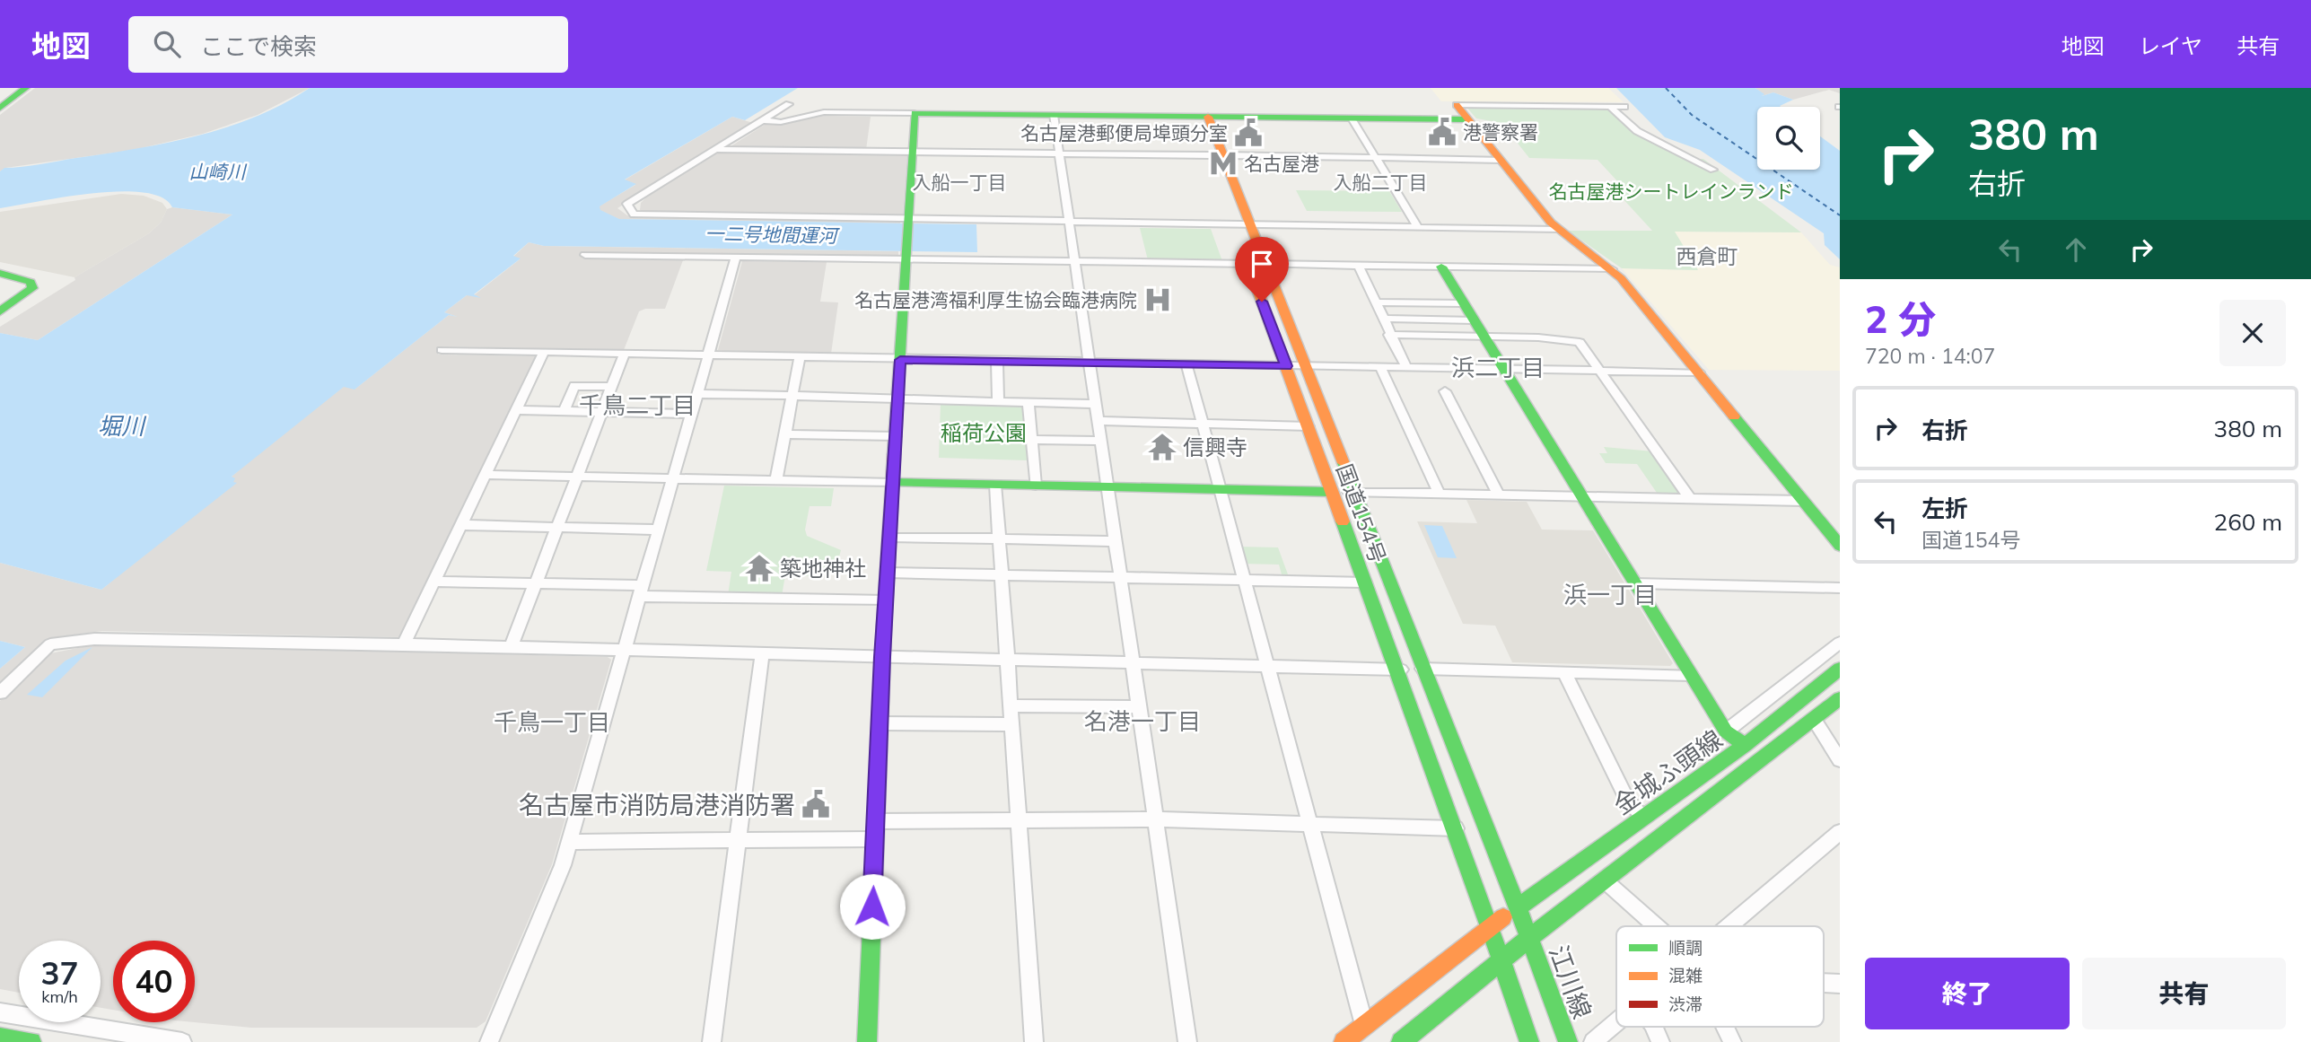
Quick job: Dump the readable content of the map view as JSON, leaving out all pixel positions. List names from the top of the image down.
{
  "streets": {
    "main road": ["国道154号", "金城ふ頭線", "江川線"]
  },
  "crossings": [
    ["国道154号", "金城ふ頭線"],
    ["国道154号", "江川線"],
    ["金城ふ頭線", "江川線"]
  ],
  "districts": [
    "入船一丁目",
    "入船二丁目",
    "西倉町",
    "浜二丁目",
    "千鳥二丁目",
    "浜一丁目",
    "名港一丁目",
    "千鳥一丁目"
  ],
  "water": ["山崎川", "一二号地間運河", "堀川"],
  "parks": ["名古屋港シートレインランド", "稲荷公園"],
  "places": {
    "public building": ["港警察署", "名古屋港郵便局埠頭分室", "名古屋市消防局港消防署"],
    "metro station": ["名古屋港"],
    "hospital": ["名古屋港湾福利厚生協会臨港病院"],
    "temple": ["信興寺", "築地神社"]
  },
  "legend": ["順調", "混雑", "渋滞"],
  "page": {
    "header": "地図",
    "search": "ここで検索",
    "nav": ["地図", "レイヤ", "共有"],
    "turn": ["380 m", "右折"],
    "heading": ["2 分", "720 m · 14:07"],
    "list": [
      {
        "name": "右折",
        "value": "380 m"
      },
      {
        "name": "左折",
        "note": "国道154号",
        "value": "260 m"
      }
    ],
    "speed": "37 km/h",
    "limit": "40",
    "buttons": ["終了", "共有"]
  }
}
